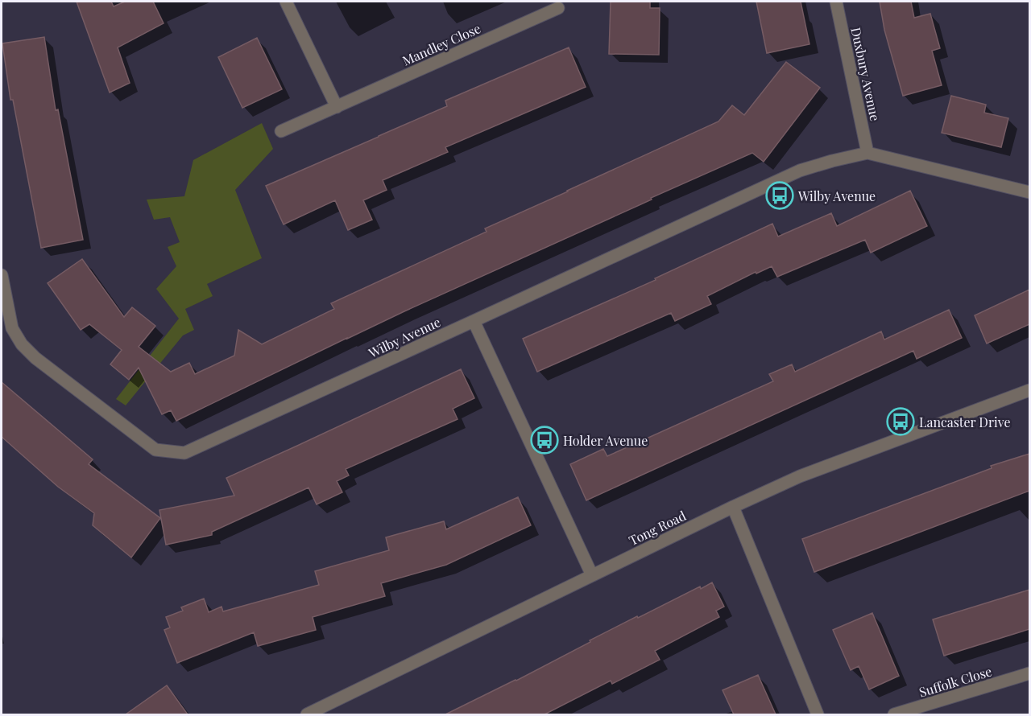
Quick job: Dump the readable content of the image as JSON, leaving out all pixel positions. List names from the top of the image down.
{
  "streets": {
    "street": [
      "Mandley Close",
      "Duxbury Avenue",
      "Wilby Avenue",
      "Tong Road",
      "Suffolk Close"
    ]
  },
  "crossings": [
    ["Duxbury Avenue", "Wilby Avenue"]
  ],
  "places": {
    "bus stop": ["Wilby Avenue", "Lancaster Drive", "Holder Avenue"]
  }
}
